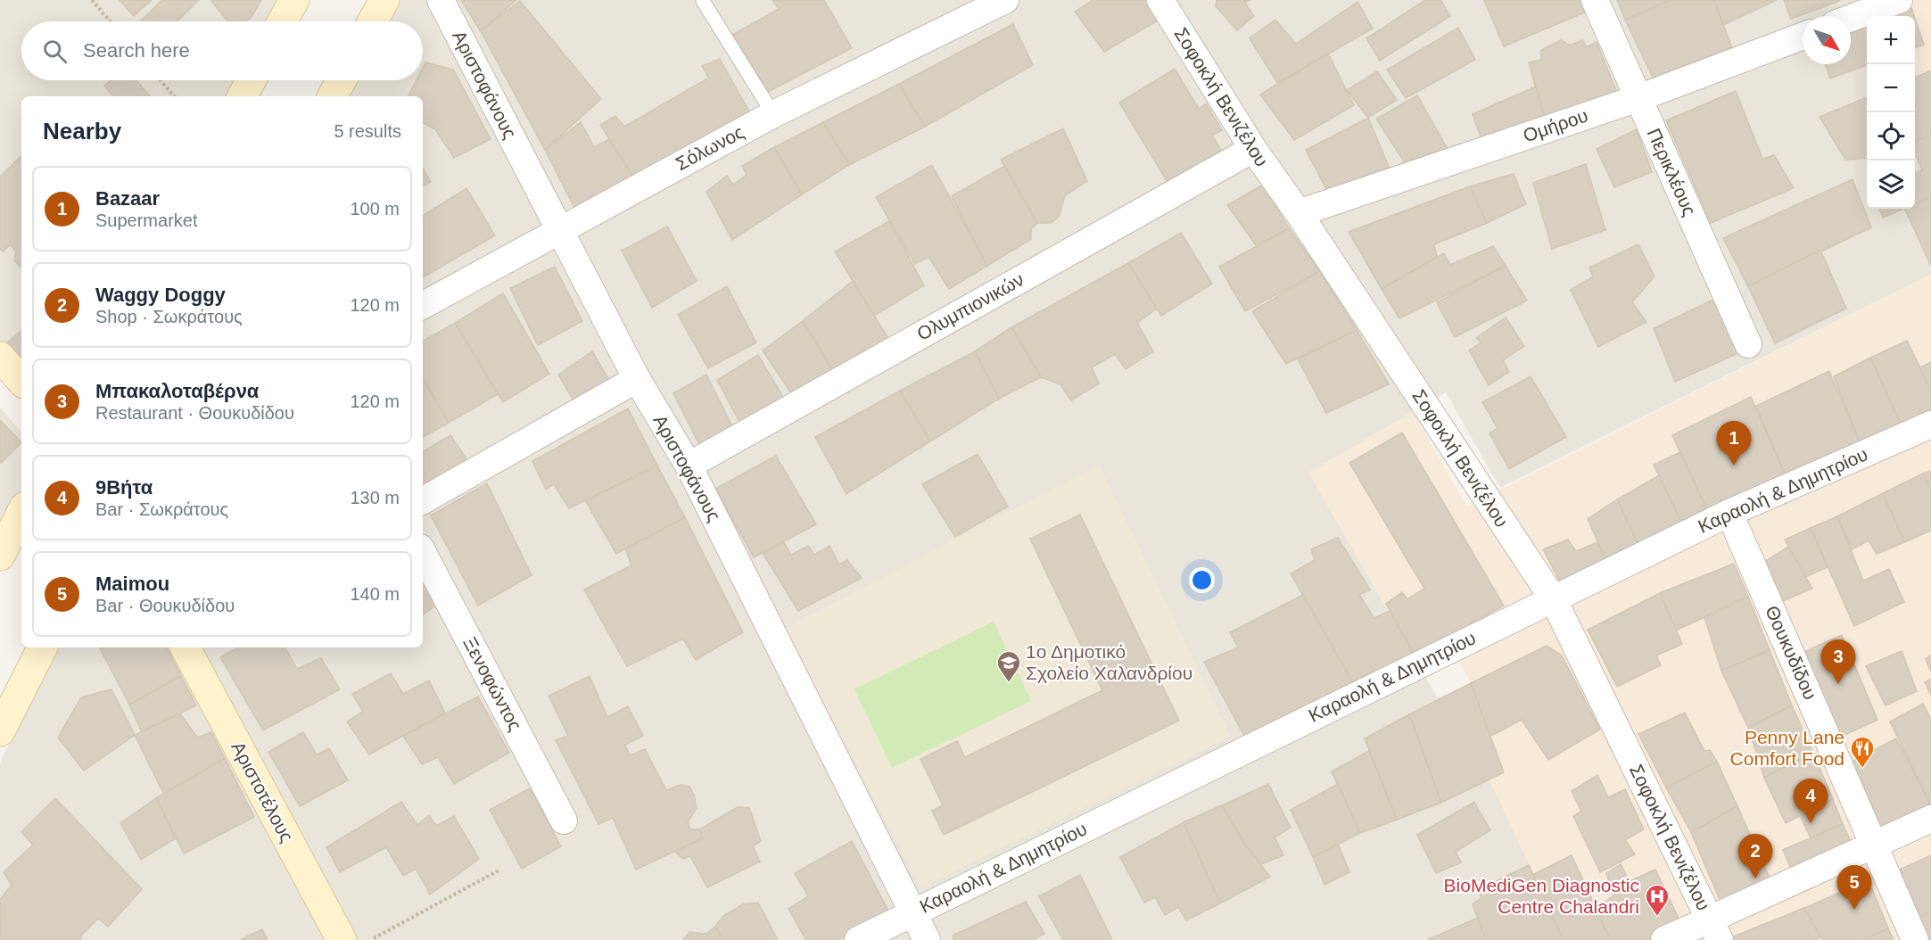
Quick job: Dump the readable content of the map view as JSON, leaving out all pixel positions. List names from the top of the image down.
{
  "streets": {
    "street": [
      "Αριστοφάνους",
      "Σοφοκλή Βενιζέλου",
      "Ομήρου",
      "Σόλωνος",
      "Περικλέους",
      "Ολυμπιονικών",
      "Καραολή & Δημητρίου",
      "Θουκυδίδου",
      "Ξενοφώντος",
      "Αριστοτέλους"
    ]
  },
  "crossings": [
    ["Αριστοφάνους", "Σόλωνος"],
    ["Αριστοφάνους", "Ολυμπιονικών"],
    ["Αριστοφάνους", "Καραολή & Δημητρίου"],
    ["Σοφοκλή Βενιζέλου", "Ομήρου"],
    ["Σοφοκλή Βενιζέλου", "Ολυμπιονικών"],
    ["Σοφοκλή Βενιζέλου", "Καραολή & Δημητρίου"],
    ["Ομήρου", "Περικλέους"],
    ["Καραολή & Δημητρίου", "Θουκυδίδου"]
  ],
  "places": {
    "school or university": ["1ο Δημοτικό Σχολείο Χαλανδρίου"],
    "restaurant": ["Penny Lane Comfort Food"],
    "hospital": ["BioMediGen Diagnostic Centre Chalandri"]
  },
  "north": "bottom right",
  "page": {
    "map_buttons": ["+", "−"],
    "search": "Search here",
    "heading": ["Nearby", "5 results"],
    "list": [
      {
        "mark": "1",
        "name": "Bazaar",
        "note": "Supermarket",
        "value": "100 m"
      },
      {
        "mark": "2",
        "name": "Waggy Doggy",
        "note": "Shop · Σωκράτους",
        "value": "120 m"
      },
      {
        "mark": "3",
        "name": "Μπακαλοταβέρνα",
        "note": "Restaurant · Θουκυδίδου",
        "value": "120 m"
      },
      {
        "mark": "4",
        "name": "9Βήτα",
        "note": "Bar · Σωκράτους",
        "value": "130 m"
      },
      {
        "mark": "5",
        "name": "Maimou",
        "note": "Bar · Θουκυδίδου",
        "value": "140 m"
      }
    ],
    "pins": [
      "1",
      "3",
      "4",
      "2",
      "5"
    ]
  }
}
